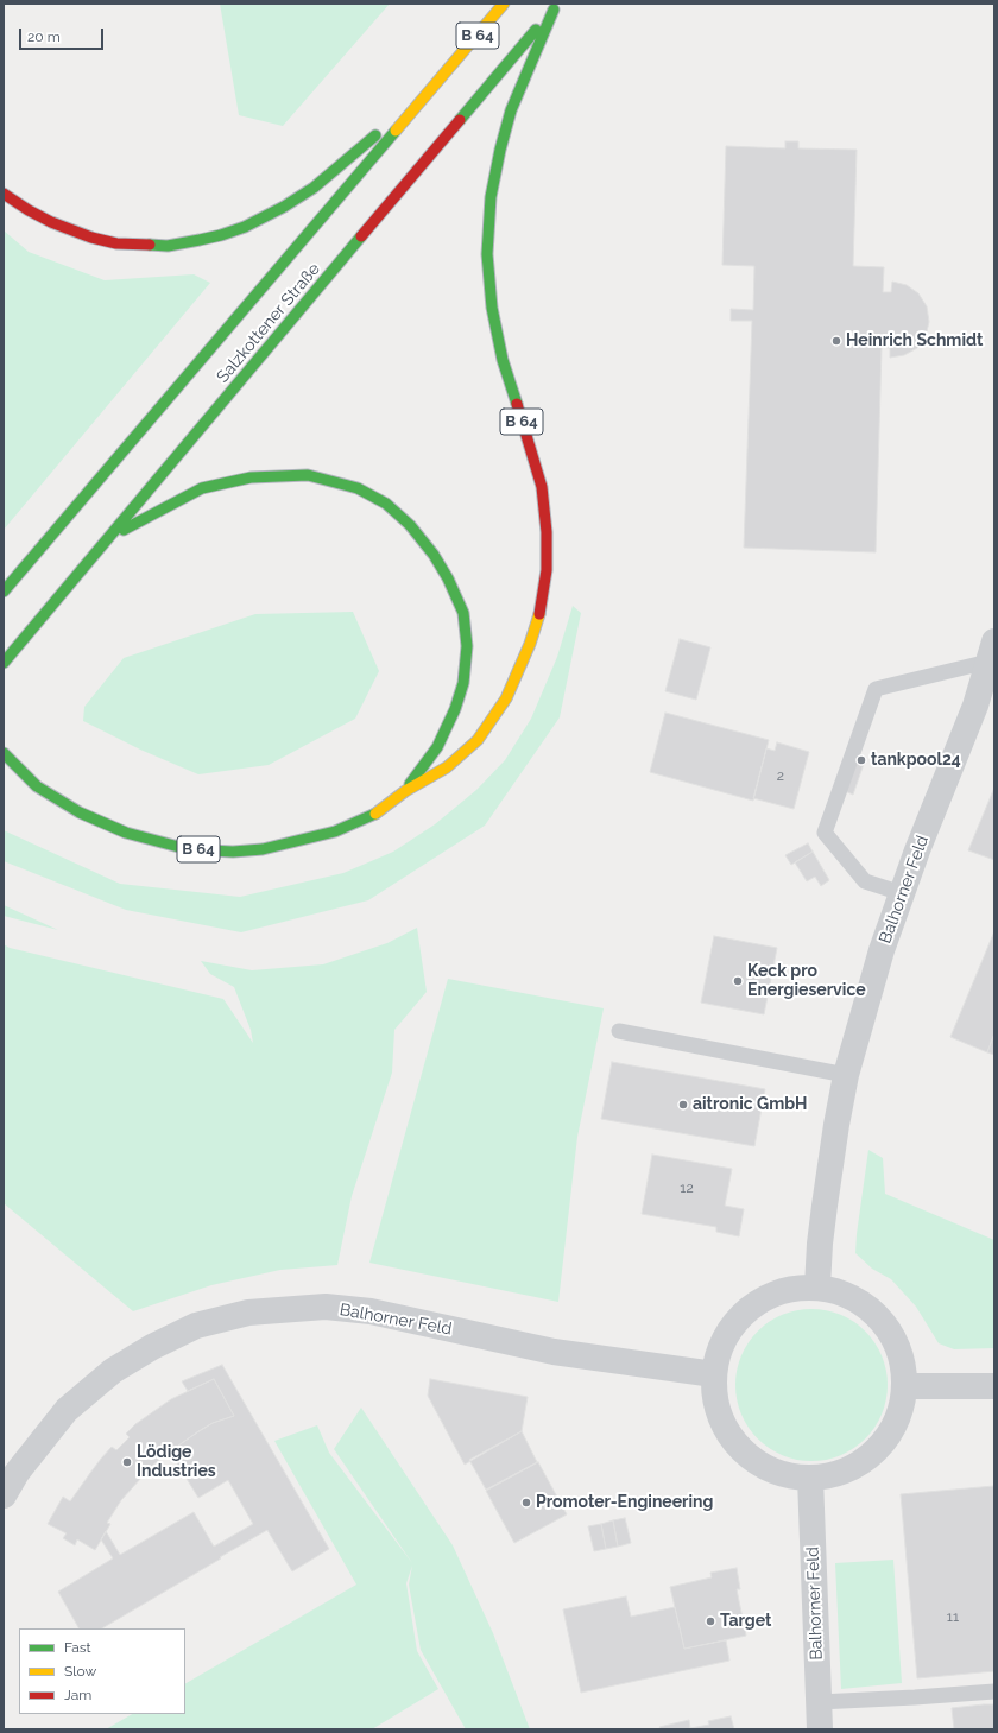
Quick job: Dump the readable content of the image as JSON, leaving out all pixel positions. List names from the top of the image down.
{
  "streets": {
    "highway": ["B 64", "Salzkottener Straße"],
    "street": ["Balhorner Feld"]
  },
  "crossings": [
    ["B 64", "Salzkottener Straße"]
  ],
  "places": [
    "Heinrich Schmidt",
    "tankpool24",
    "Keck pro Energieservice",
    "aitronic GmbH",
    "Lödige Industries",
    "Promoter-Engineering",
    "Target"
  ],
  "house_numbers": ["2", "12", "11"],
  "legend": ["Fast", "Slow", "Jam"],
  "scale_bar": "20 m"
}
